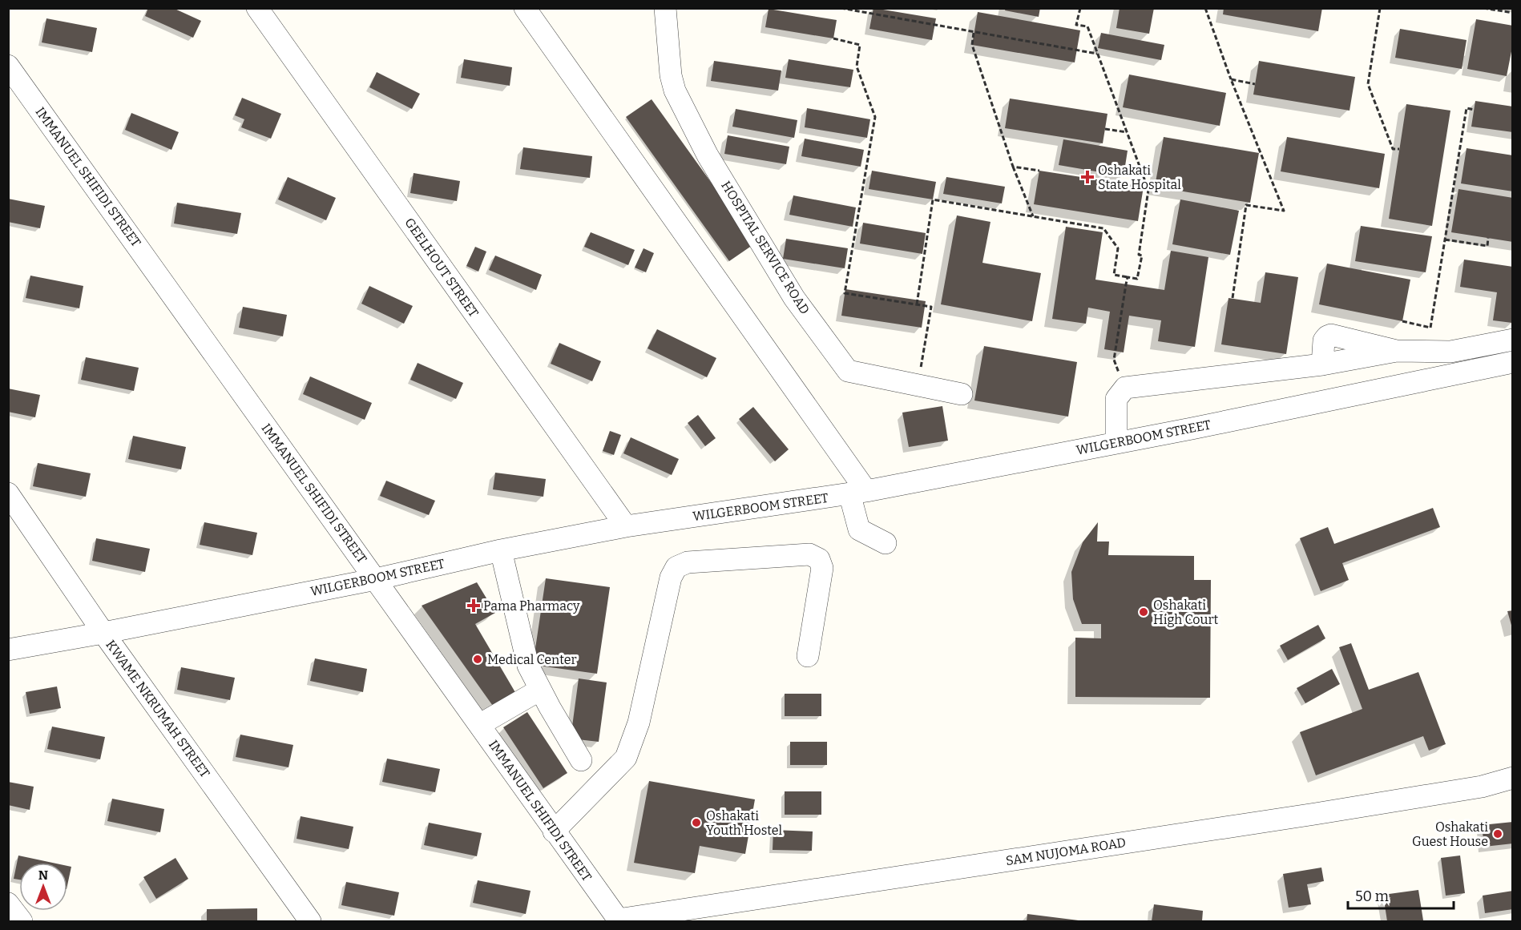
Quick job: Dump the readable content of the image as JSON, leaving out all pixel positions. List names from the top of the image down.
{
  "streets": {
    "street": [
      "IMMANUEL SHIFIDI STREET",
      "HOSPITAL SERVICE ROAD",
      "GEELHOUT STREET",
      "WILGERBOOM STREET",
      "KWAME NKRUMAH STREET",
      "SAM NUJOMA ROAD"
    ]
  },
  "crossings": [
    ["IMMANUEL SHIFIDI STREET", "WILGERBOOM STREET"],
    ["IMMANUEL SHIFIDI STREET", "SAM NUJOMA ROAD"],
    ["GEELHOUT STREET", "WILGERBOOM STREET"],
    ["WILGERBOOM STREET", "KWAME NKRUMAH STREET"]
  ],
  "places": {
    "health": ["Oshakati State Hospital", "Pama Pharmacy"],
    "other": [
      "Oshakati High Court",
      "Medical Center",
      "Oshakati Youth Hostel",
      "Oshakati Guest House"
    ]
  },
  "scale_bar": "50 m",
  "north": "top"
}
